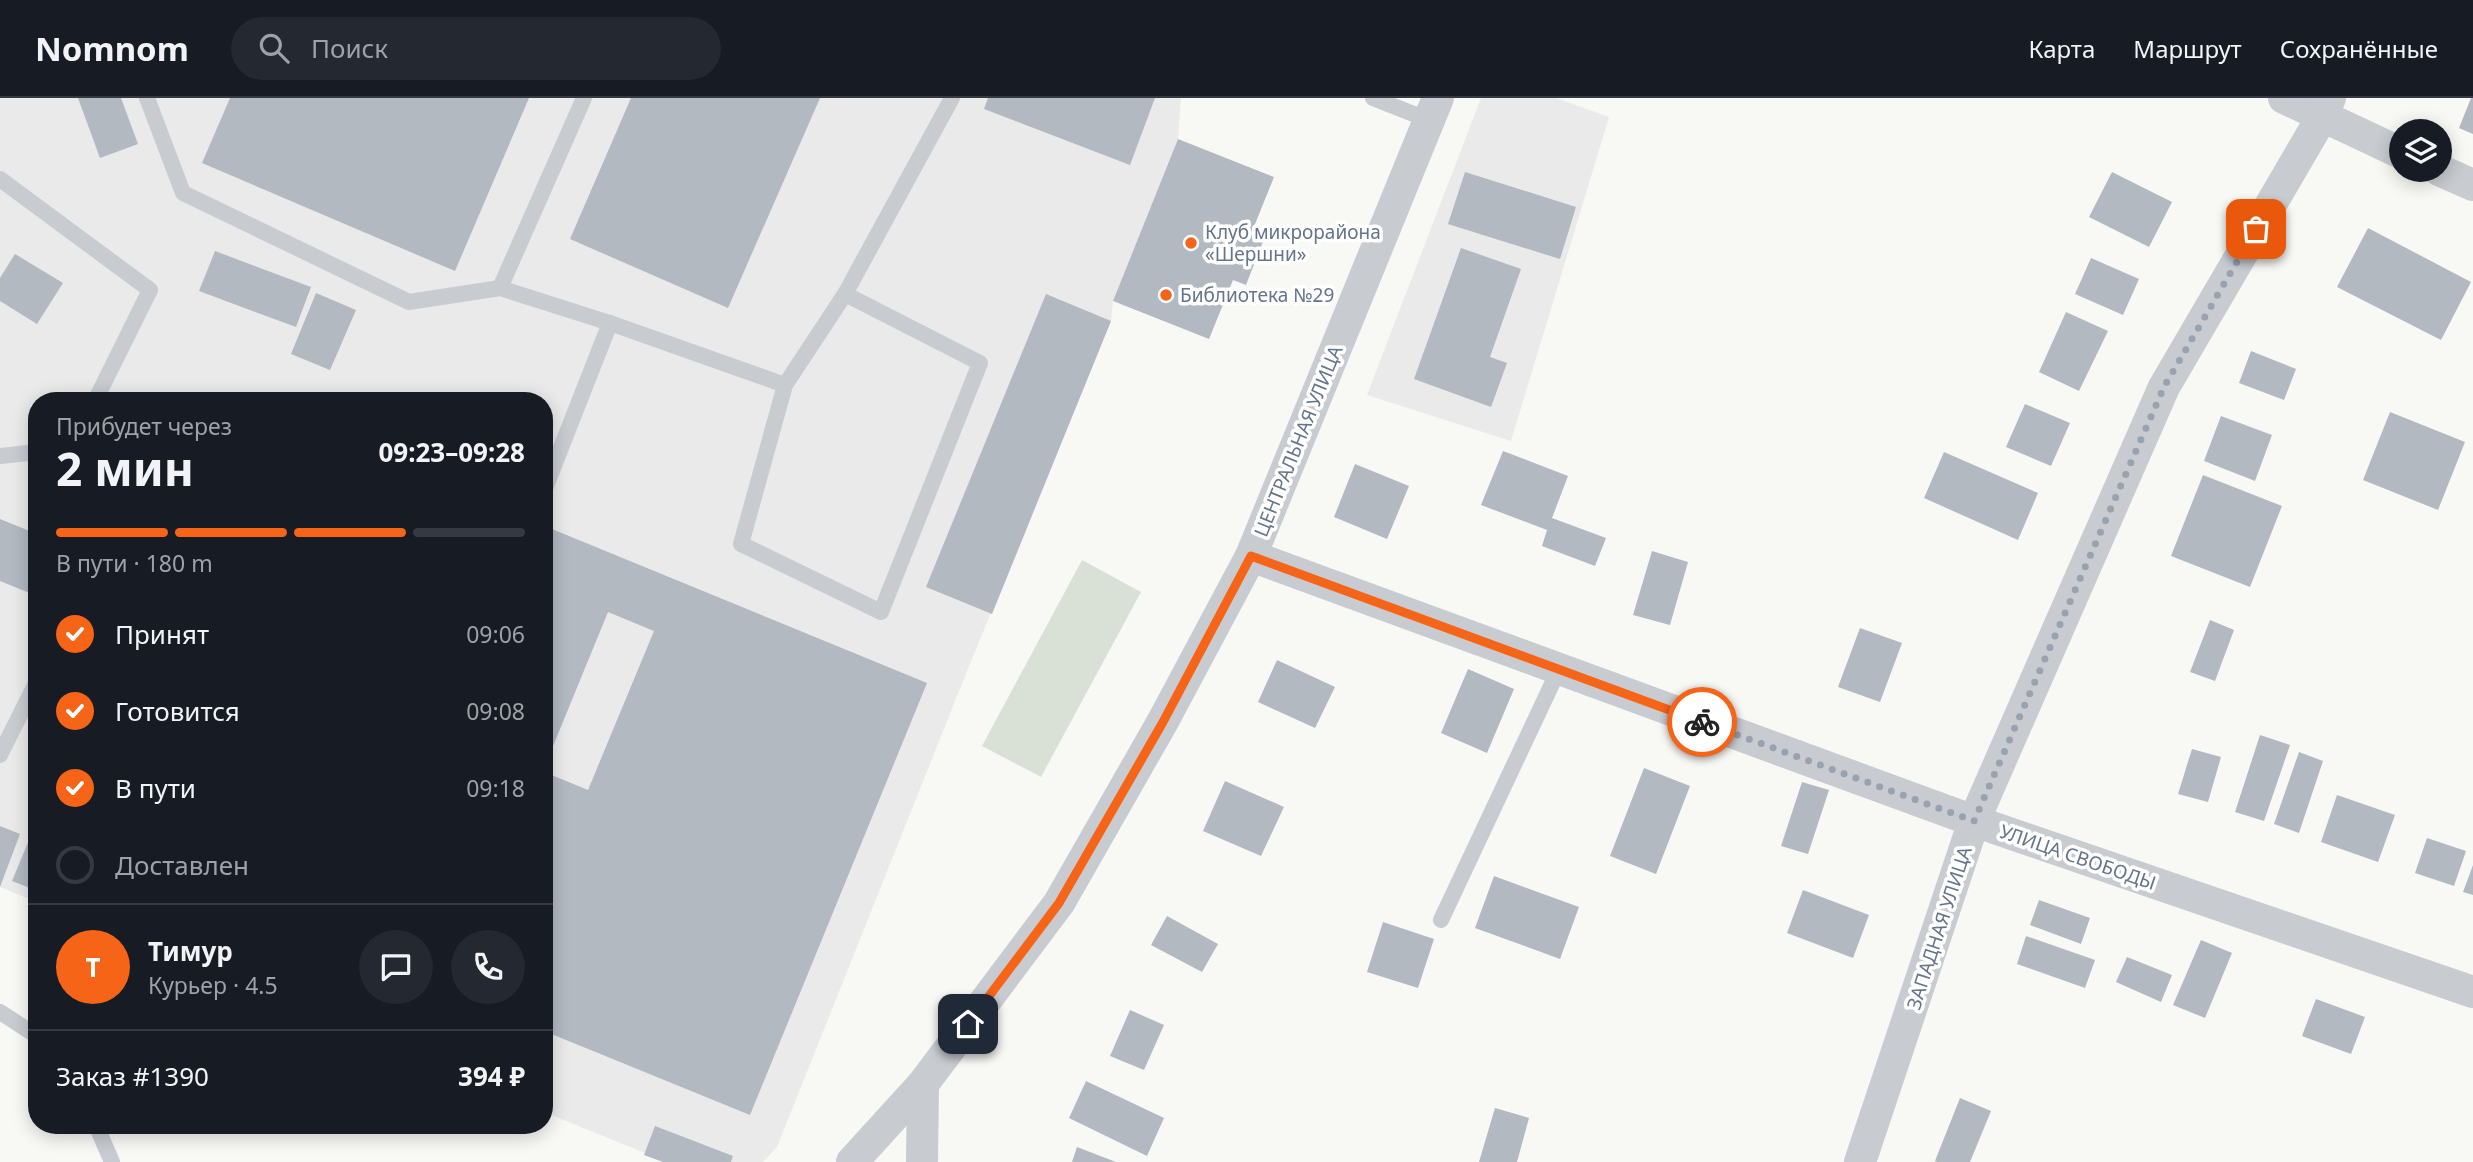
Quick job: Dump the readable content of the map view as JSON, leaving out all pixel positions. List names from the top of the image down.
{
  "streets": {
    "street": ["ЦЕНТРАЛЬНАЯ УЛИЦА", "УЛИЦА СВОБОДЫ", "ЗАПАДНАЯ УЛИЦА"]
  },
  "crossings": [
    ["ЦЕНТРАЛЬНАЯ УЛИЦА", "УЛИЦА СВОБОДЫ"],
    ["УЛИЦА СВОБОДЫ", "ЗАПАДНАЯ УЛИЦА"]
  ],
  "places": ["Клуб микрорайона «Шершни»", "Библиотека №29"],
  "page": {
    "header": "Nomnom",
    "search": "Поиск",
    "nav": ["Карта", "Маршрут", "Сохранённые"],
    "heading": ["2 мин", "Прибудет через", "09:23–09:28"],
    "panel": [
      "Тимур",
      "Курьер · 4.5",
      "Заказ #1390",
      "394 ₽"
    ],
    "bar": "В пути · 180 m",
    "list": [
      ["Принят", "09:06"],
      ["Готовится", "09:08"],
      ["В пути", "09:18"],
      "Доставлен"
    ],
    "round": "Т"
  }
}
